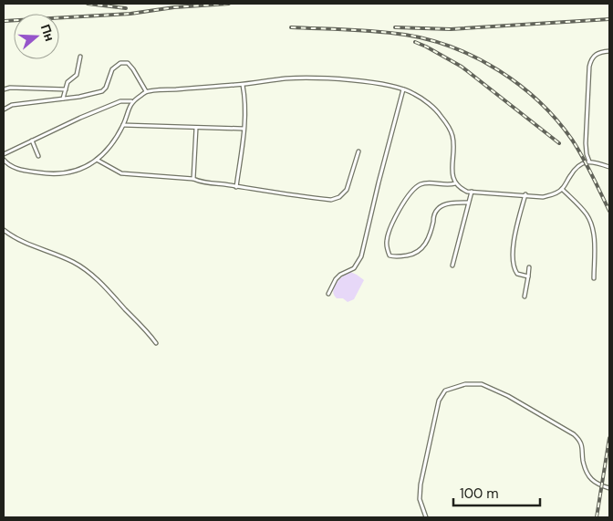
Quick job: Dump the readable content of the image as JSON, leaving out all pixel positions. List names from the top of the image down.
{
  "scale_bar": "100 m",
  "north": "right"
}
